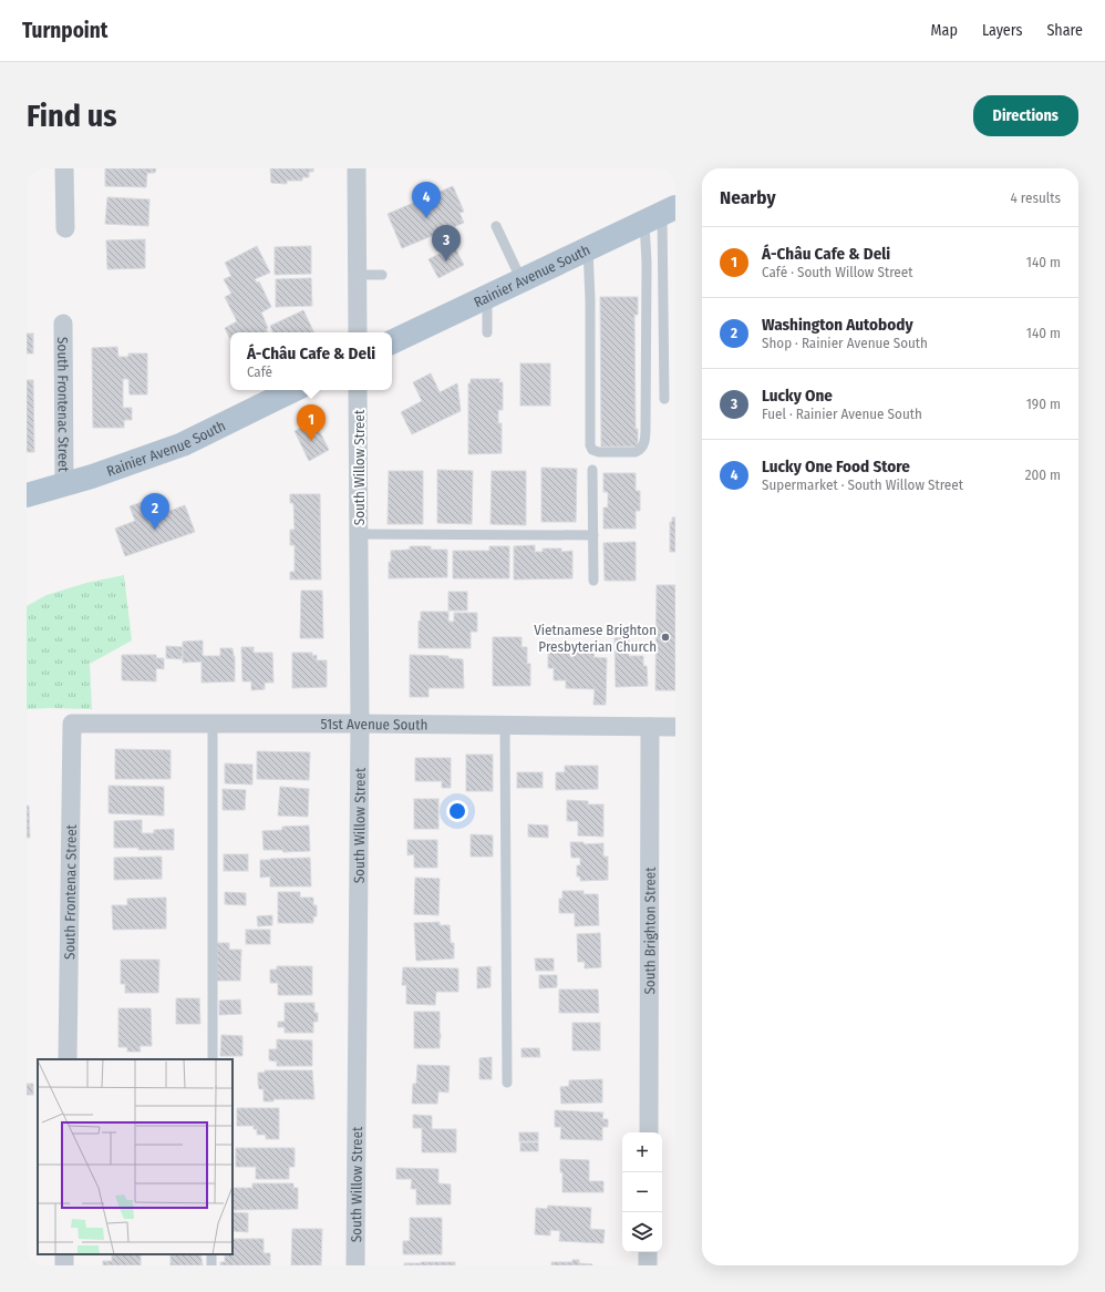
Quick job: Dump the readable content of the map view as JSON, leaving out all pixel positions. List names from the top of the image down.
{
  "streets": {
    "main road": ["Rainier Avenue South"],
    "street": [
      "South Frontenac Street",
      "South Willow Street",
      "51st Avenue South",
      "South Brighton Street"
    ]
  },
  "crossings": [
    ["Rainier Avenue South", "South Frontenac Street"],
    ["South Frontenac Street", "51st Avenue South"],
    ["South Willow Street", "51st Avenue South"],
    ["51st Avenue South", "South Brighton Street"]
  ],
  "places": ["Vietnamese Brighton Presbyterian Church"],
  "page": {
    "header": "Turnpoint",
    "nav": ["Map", "Layers", "Share"],
    "buttons": "Directions",
    "title": "Find us",
    "heading": ["Nearby", "4 results"],
    "pins": [
      "4",
      "3",
      "1",
      "2"
    ],
    "list": [
      {
        "mark": "1",
        "name": "Á-Châu Cafe & Deli",
        "note": "Café · South Willow Street",
        "value": "140 m"
      },
      {
        "mark": "2",
        "name": "Washington Autobody",
        "note": "Shop · Rainier Avenue South",
        "value": "140 m"
      },
      {
        "mark": "3",
        "name": "Lucky One",
        "note": "Fuel · Rainier Avenue South",
        "value": "190 m"
      },
      {
        "mark": "4",
        "name": "Lucky One Food Store",
        "note": "Supermarket · South Willow Street",
        "value": "200 m"
      }
    ],
    "popup": ["Á-Châu Cafe & Deli", "Café"],
    "map_buttons": ["+", "−"]
  }
}
